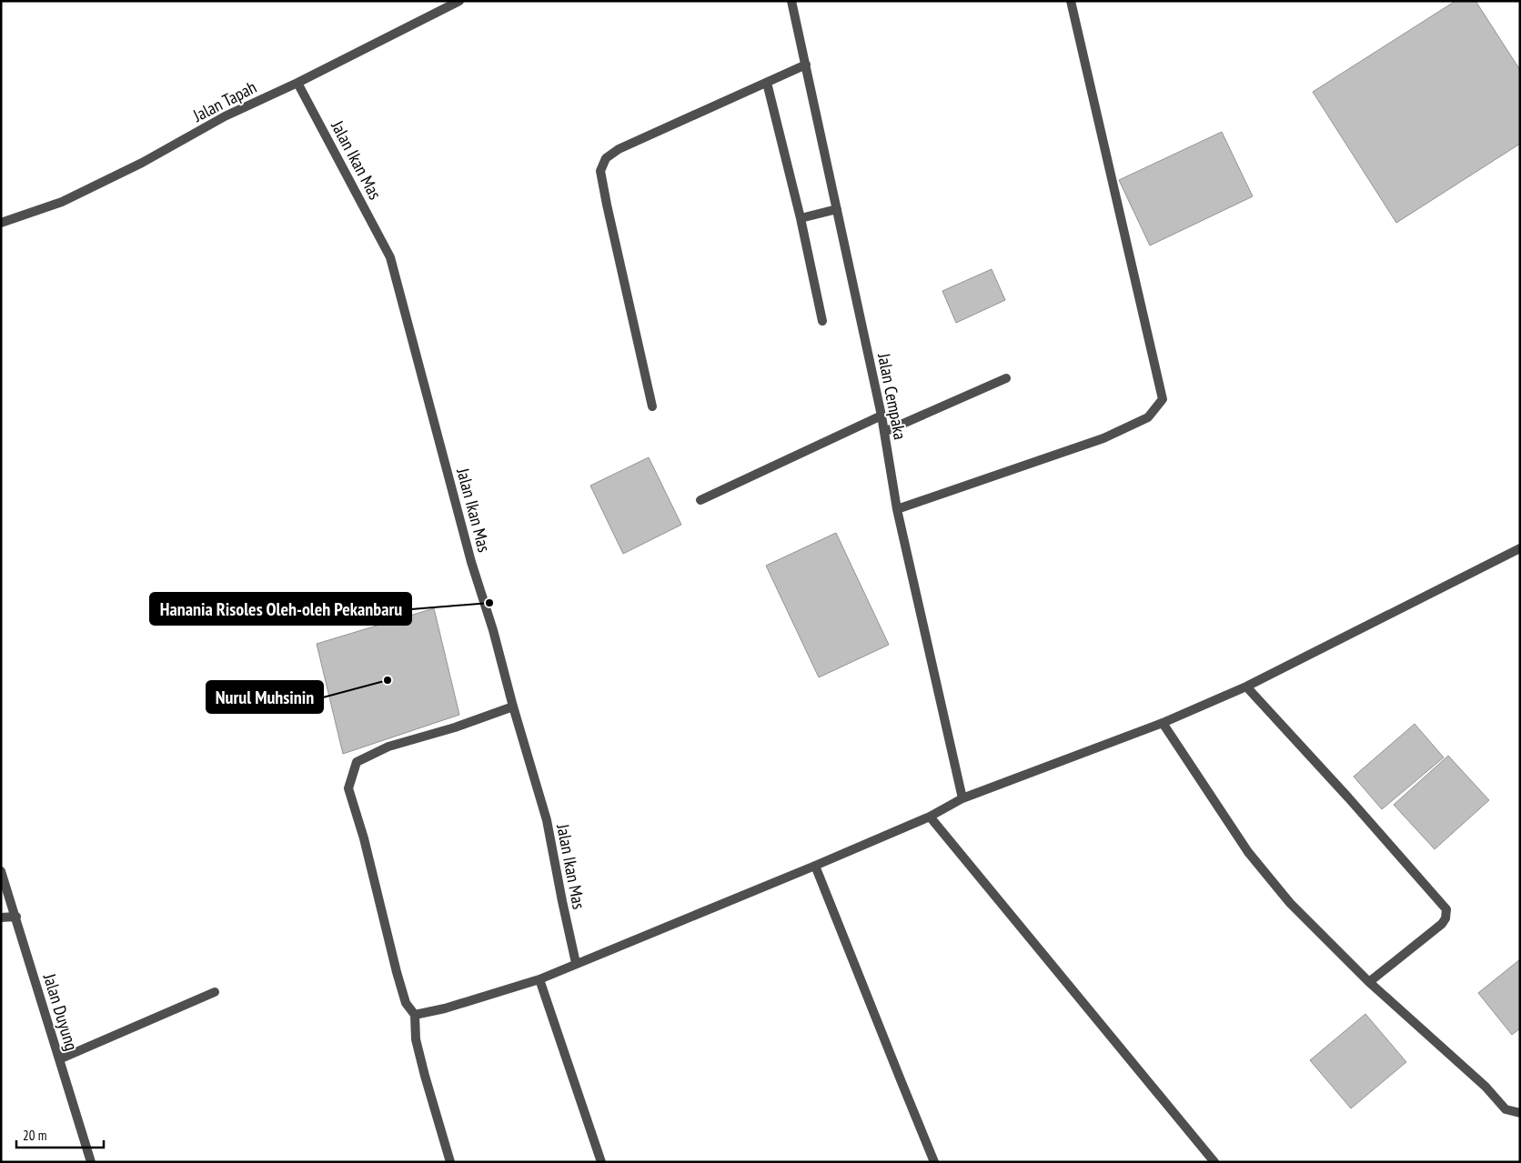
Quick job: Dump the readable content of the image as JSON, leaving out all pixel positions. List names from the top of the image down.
{
  "streets": {
    "street": [
      "Jalan Tapah",
      "Jalan Ikan Mas",
      "Jalan Cempaka",
      "Jalan Duyung"
    ]
  },
  "crossings": [
    ["Jalan Tapah", "Jalan Ikan Mas"]
  ],
  "places": ["Hanania Risoles Oleh-oleh Pekanbaru", "Nurul Muhsinin"],
  "scale_bar": "20 m"
}
